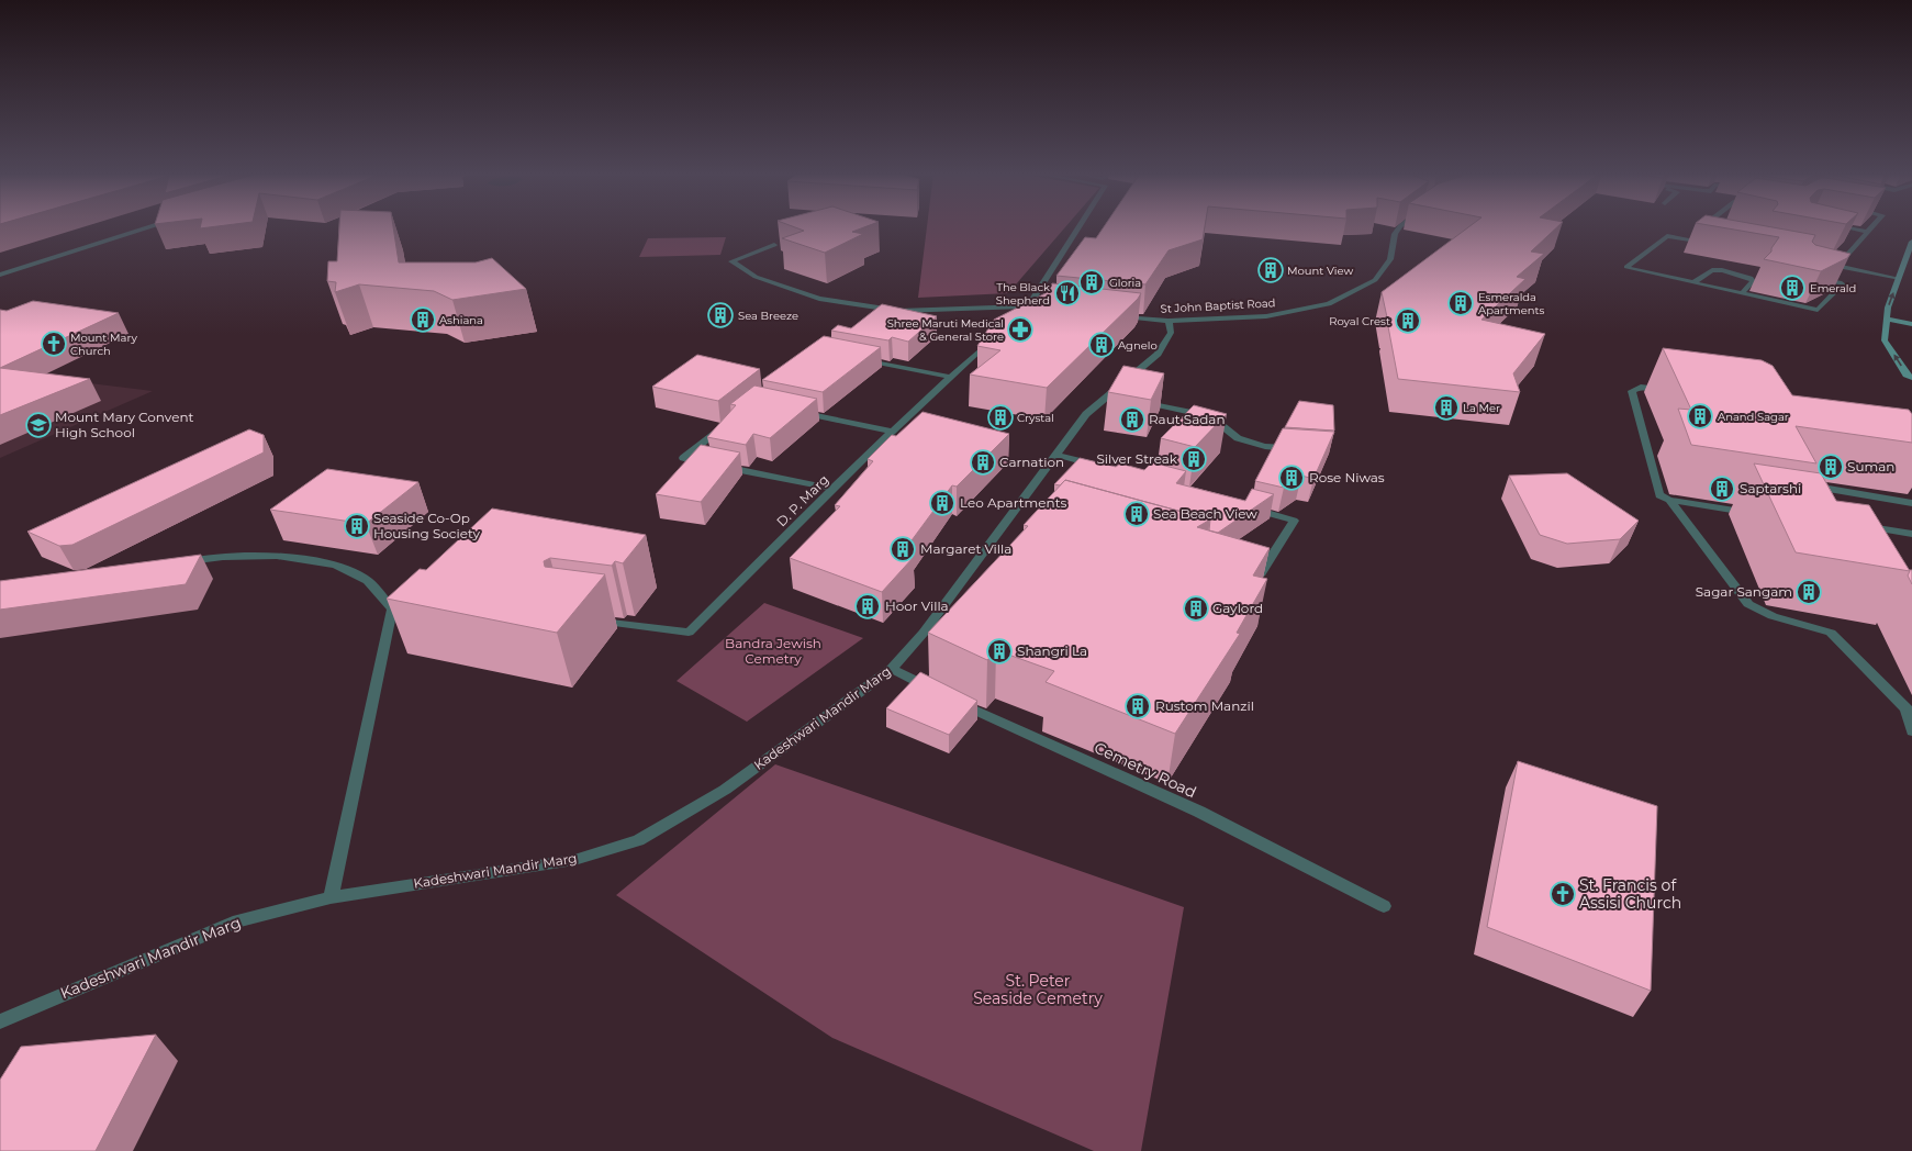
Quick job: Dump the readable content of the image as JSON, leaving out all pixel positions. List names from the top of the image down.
{
  "streets": {
    "street": [
      "St John Baptist Road",
      "D. P. Marg",
      "Kadeshwari Mandir Marg",
      "Cemetry Road"
    ]
  },
  "crossings": [
    ["St John Baptist Road", "Kadeshwari Mandir Marg"]
  ],
  "parks": ["Bandra Jewish Cemetry", "St. Peter Seaside Cemetry"],
  "places": {
    "building": [
      "Mount View",
      "Gloria",
      "Emerald",
      "Esmeralda Apartments",
      "Sea Breeze",
      "Ashiana",
      "Royal Crest",
      "Agnelo",
      "La Mer",
      "Anand Sagar",
      "Crystal",
      "Raut Sadan",
      "Silver Streak",
      "Carnation",
      "Suman",
      "Rose Niwas",
      "Saptarshi",
      "Leo Apartments",
      "Sea Beach View",
      "Seaside Co-Op Housing Society",
      "Margaret Villa",
      "Sagar Sangam",
      "Hoor Villa",
      "Gaylord",
      "Shangri La",
      "Rustom Manzil"
    ],
    "restaurant": ["The Black Shepherd"],
    "pharmacy": ["Shree Maruti Medical & General Store"],
    "church": ["Mount Mary Church", "St. Francis of Assisi Church"],
    "school or university": ["Mount Mary Convent High School"]
  }
}
